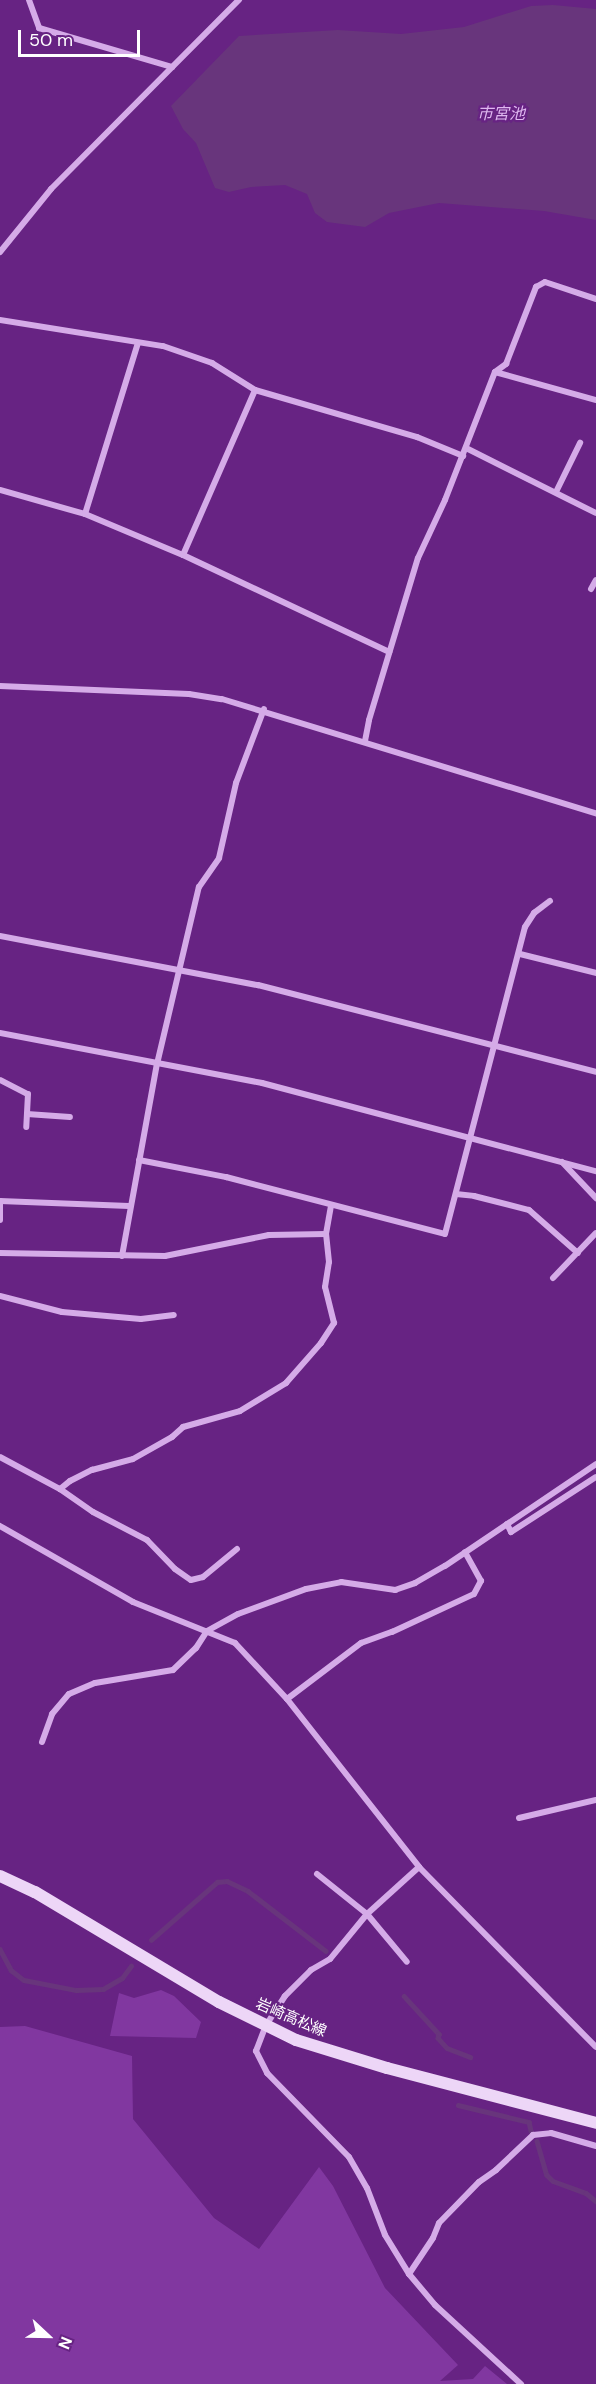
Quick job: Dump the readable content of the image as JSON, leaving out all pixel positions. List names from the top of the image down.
{
  "streets": {
    "main road": ["岩崎高松線"]
  },
  "water": ["市宮池"],
  "scale_bar": "50 m",
  "north": "right"
}
